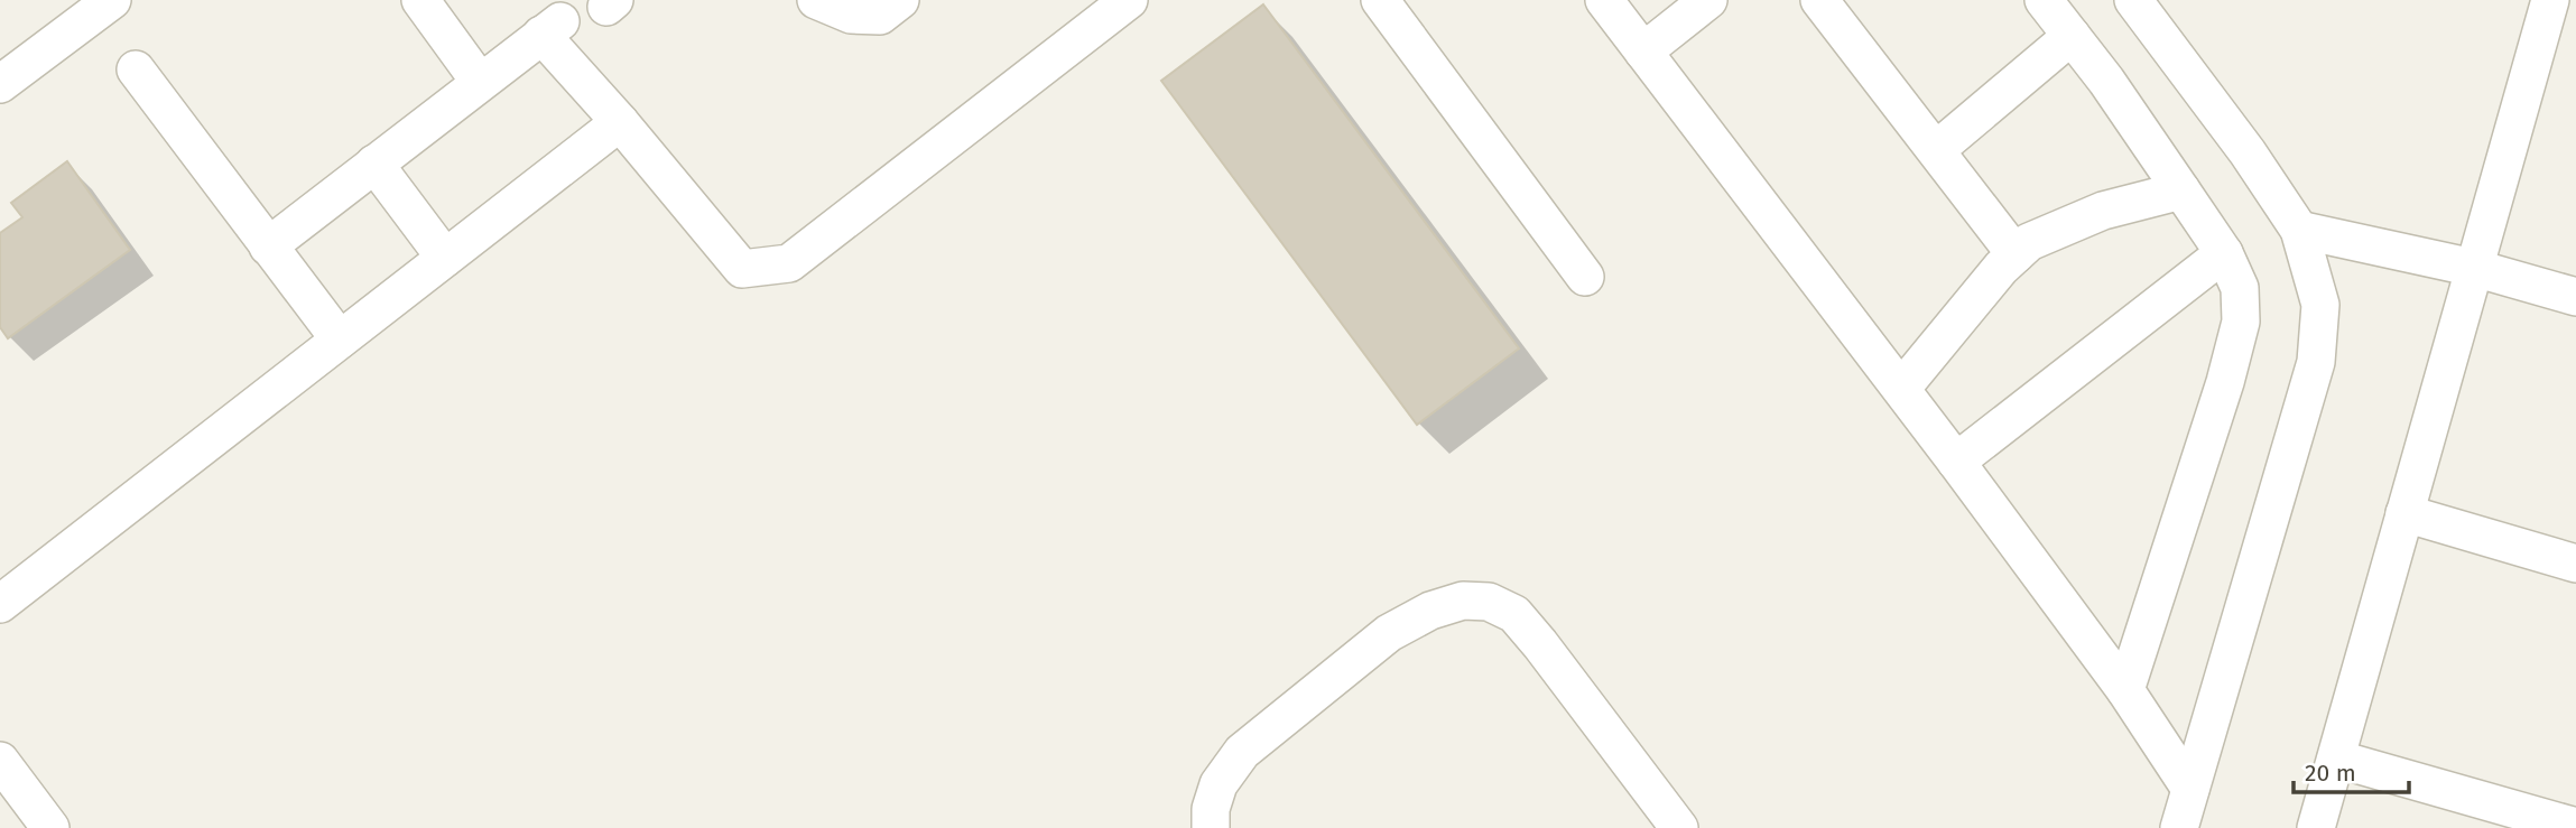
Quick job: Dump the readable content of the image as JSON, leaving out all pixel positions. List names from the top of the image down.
{
  "scale_bar": "20 m"
}
